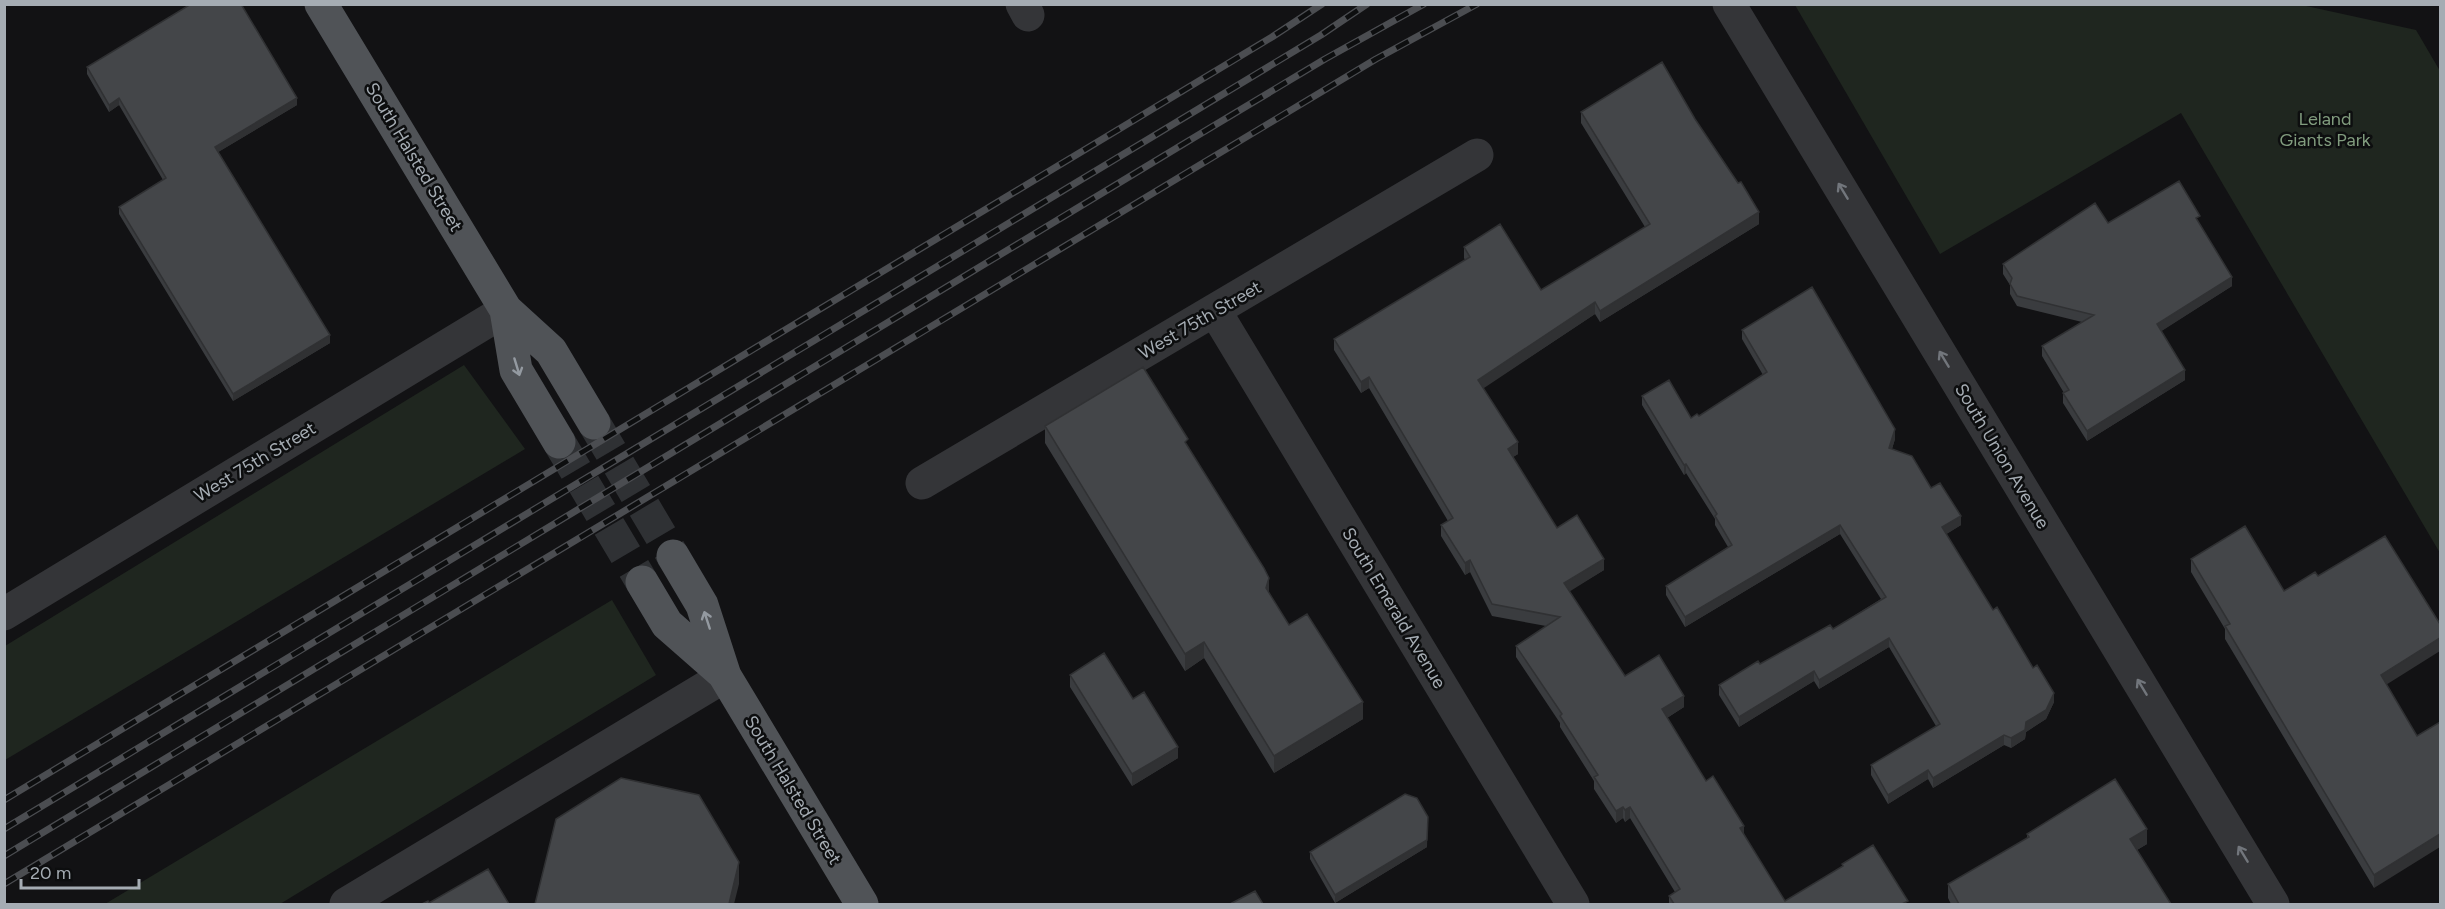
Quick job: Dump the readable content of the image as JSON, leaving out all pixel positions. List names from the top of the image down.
{
  "streets": {
    "main road": ["South Halsted Street"],
    "street": ["West 75th Street", "South Union Avenue", "South Emerald Avenue"]
  },
  "crossings": [
    ["South Halsted Street", "West 75th Street"],
    ["West 75th Street", "South Emerald Avenue"]
  ],
  "one_way": ["South Union Avenue"],
  "parks": ["Leland Giants Park"],
  "scale_bar": "20 m"
}
